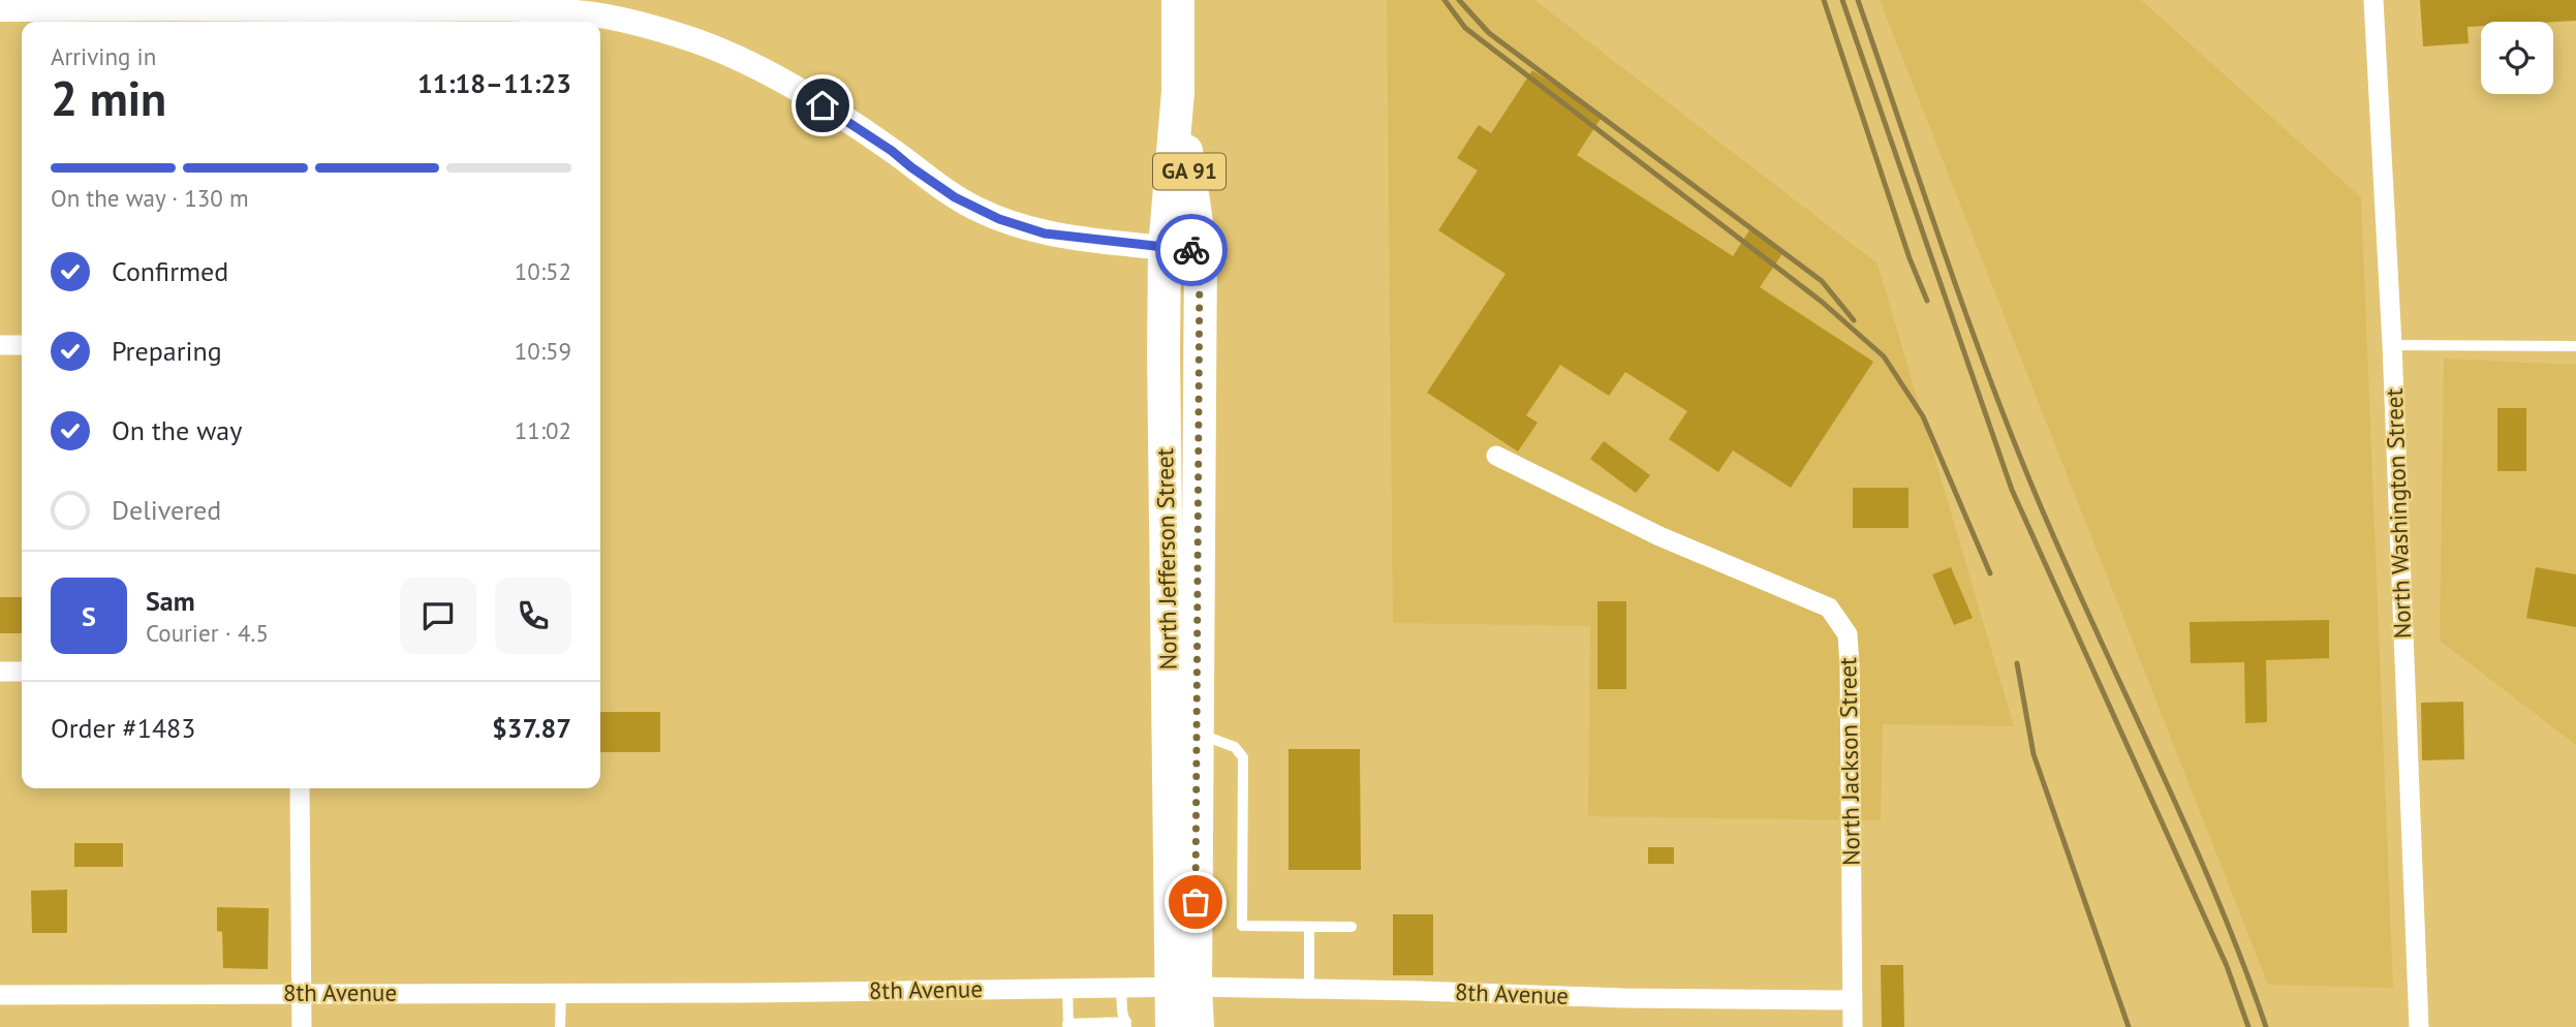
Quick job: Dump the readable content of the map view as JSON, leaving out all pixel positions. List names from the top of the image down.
{
  "streets": {
    "main road": ["GA 91", "North Jefferson Street"],
    "street": ["North Washington Street", "North Jackson Street", "8th Avenue"]
  },
  "crossings": [
    ["North Jefferson Street", "8th Avenue"],
    ["North Jackson Street", "8th Avenue"]
  ],
  "page": {
    "heading": ["2 min", "Arriving in", "11:18–11:23"],
    "panel": [
      "Sam",
      "Courier · 4.5",
      "Order #1483",
      "$37.87"
    ],
    "bar": "On the way · 130 m",
    "list": [
      ["Confirmed", "10:52"],
      ["Preparing", "10:59"],
      ["On the way", "11:02"],
      "Delivered"
    ],
    "round": "S"
  }
}
